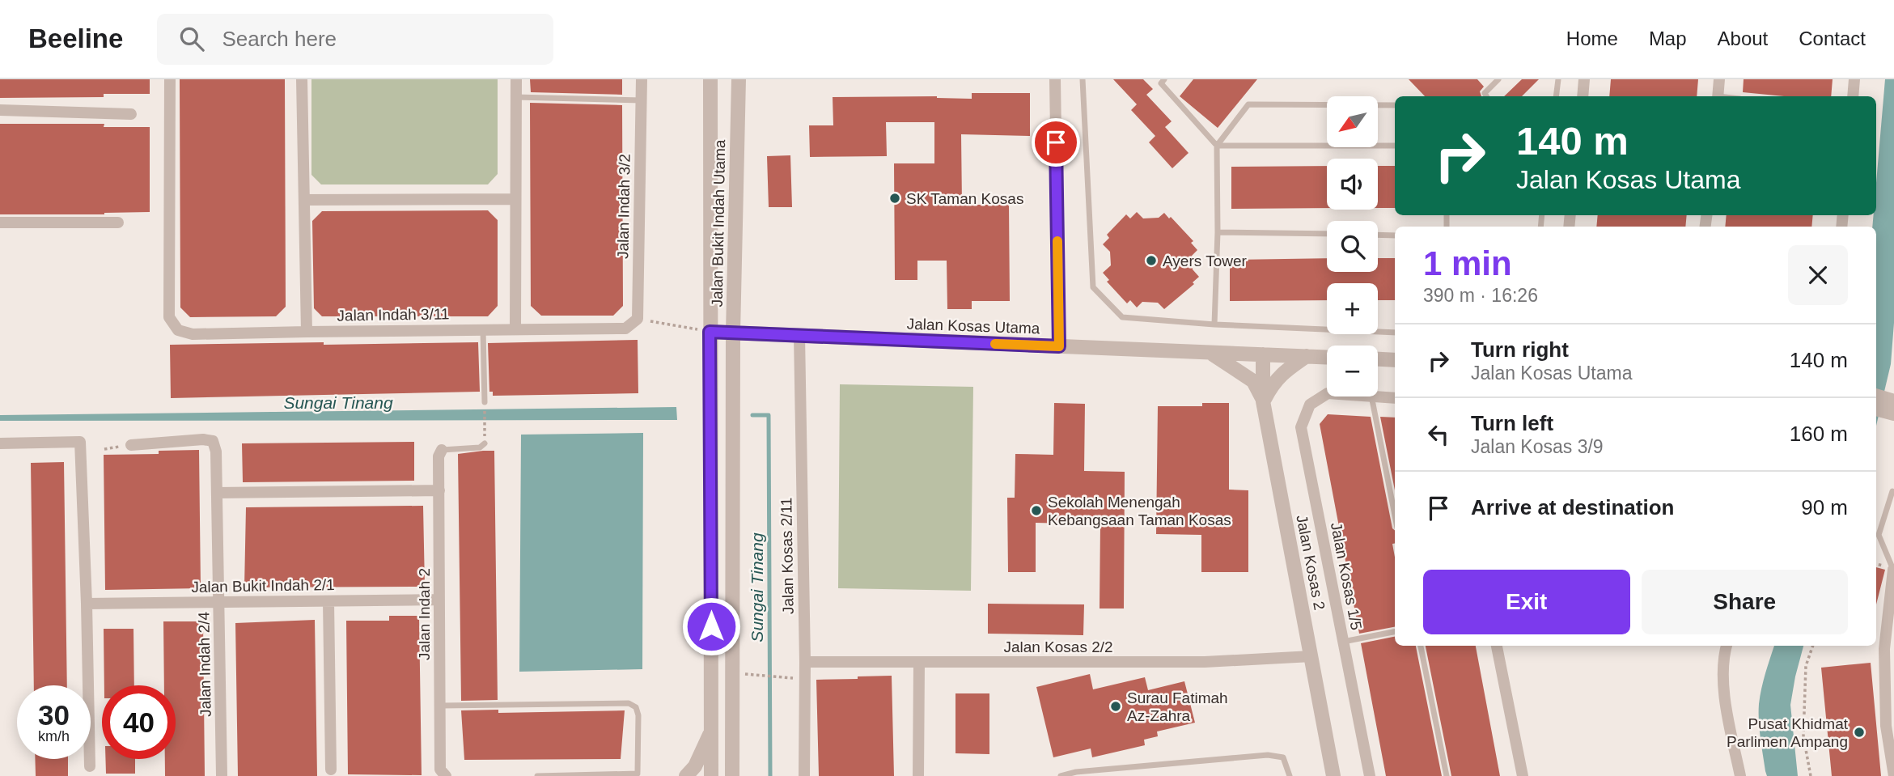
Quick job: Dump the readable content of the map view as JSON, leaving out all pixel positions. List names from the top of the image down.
{
  "streets": {
    "street": [
      "Jalan Indah 3/2",
      "Jalan Bukit Indah Utama",
      "Jalan Indah 3/11",
      "Jalan Kosas Utama",
      "Jalan Kosas 2/11",
      "Jalan Kosas 2",
      "Jalan Kosas 1/5",
      "Jalan Bukit Indah 2/1",
      "Jalan Indah 2",
      "Jalan Kosas 2/2",
      "Jalan Indah 2/4"
    ]
  },
  "crossings": [
    ["Jalan Indah 3/2", "Jalan Indah 3/11"],
    ["Jalan Bukit Indah Utama", "Jalan Kosas Utama"],
    ["Jalan Kosas Utama", "Jalan Kosas 2/11"],
    ["Jalan Kosas Utama", "Jalan Kosas 2"],
    ["Jalan Kosas 2/11", "Jalan Kosas 2/2"],
    ["Jalan Kosas 2", "Jalan Kosas 2/2"],
    ["Jalan Bukit Indah 2/1", "Jalan Indah 2"],
    ["Jalan Bukit Indah 2/1", "Jalan Indah 2/4"]
  ],
  "water": ["Sungai Tinang"],
  "places": [
    "SK Taman Kosas",
    "Ayers Tower",
    "Sekolah Menengah Kebangsaan Taman Kosas",
    "Surau Fatimah Az-Zahra",
    "Pusat Khidmat Parlimen Ampang"
  ],
  "north": "bottom left",
  "page": {
    "header": "Beeline",
    "search": "Search here",
    "nav": [
      "Home",
      "Map",
      "About",
      "Contact"
    ],
    "map_buttons": ["+", "−"],
    "turn": ["140 m", "Jalan Kosas Utama"],
    "heading": ["1 min", "390 m · 16:26"],
    "list": [
      {
        "name": "Turn right",
        "note": "Jalan Kosas Utama",
        "value": "140 m"
      },
      {
        "name": "Turn left",
        "note": "Jalan Kosas 3/9",
        "value": "160 m"
      },
      {
        "name": "Arrive at destination",
        "value": "90 m"
      }
    ],
    "buttons": ["Exit", "Share"],
    "speed": "30 km/h",
    "limit": "40"
  }
}
